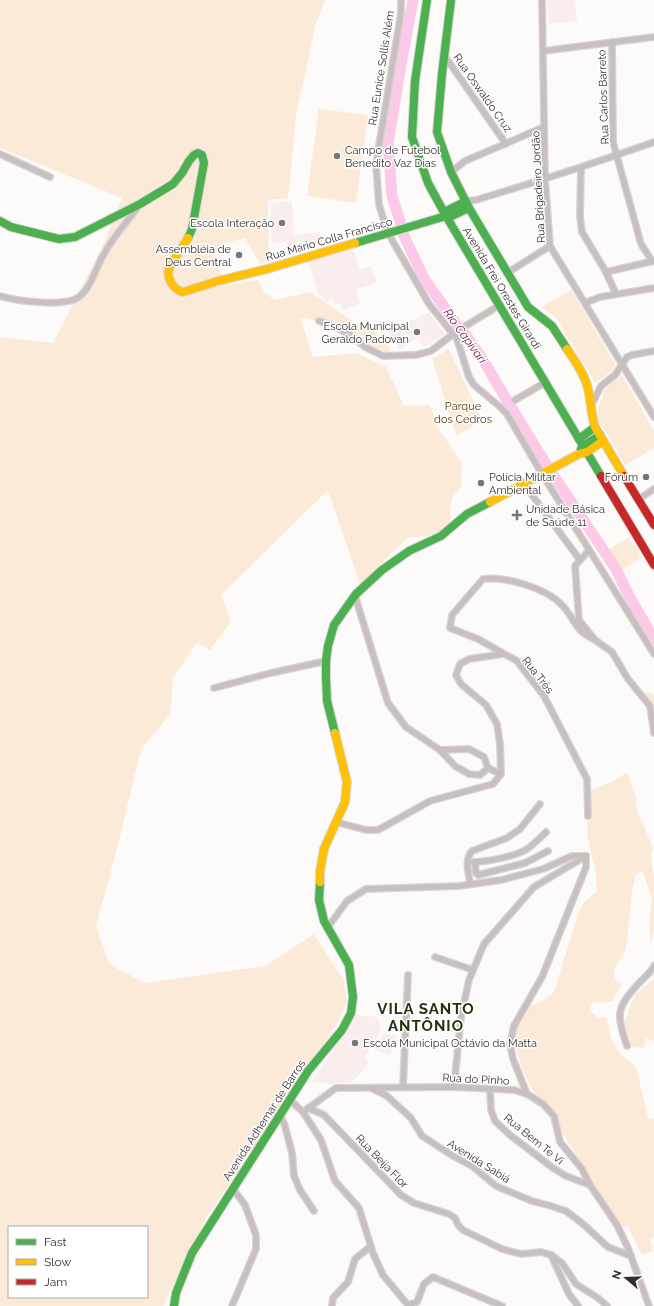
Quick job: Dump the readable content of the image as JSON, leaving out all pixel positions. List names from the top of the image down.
{
  "streets": {
    "street": [
      "Rua Eunice Sollis Além",
      "Rua Oswaldo Cruz",
      "Rua Carlos Barreto",
      "Rua Brigadeiro Jordão",
      "Rua Mário Colla Francisco",
      "Avenida Frei Orestes Girardi",
      "Rua Três",
      "Rua do Pinho",
      "Avenida Adhemar de Barros",
      "Rua Bem Te Vi",
      "Rua Beija Flor",
      "Avenida Sabiá"
    ]
  },
  "crossings": [
    ["Rua Eunice Sollis Além", "Rua Mário Colla Francisco"],
    ["Rua Eunice Sollis Além", "Avenida Adhemar de Barros"],
    ["Rua Mário Colla Francisco", "Avenida Frei Orestes Girardi"],
    ["Avenida Frei Orestes Girardi", "Avenida Adhemar de Barros"],
    ["Rua do Pinho", "Rua Bem Te Vi"],
    ["Rua do Pinho", "Rua Beija Flor"],
    ["Rua do Pinho", "Avenida Sabiá"]
  ],
  "districts": ["VILA SANTO ANTÔNIO"],
  "water": ["Rio Capivari"],
  "parks": ["Parque dos Cedros"],
  "places": {
    "other": [
      "Campo de Futebol Benedito Vaz Dias",
      "Escola Interação",
      "Assembléia de Deus Central",
      "Escola Municipal Geraldo Padovan",
      "Fórum",
      "Polícia Militar Ambiental",
      "Escola Municipal Octávio da Matta"
    ],
    "health": ["Unidade Básica de Saúde 11"]
  },
  "legend": ["Fast", "Slow", "Jam"],
  "north": "left"
}
